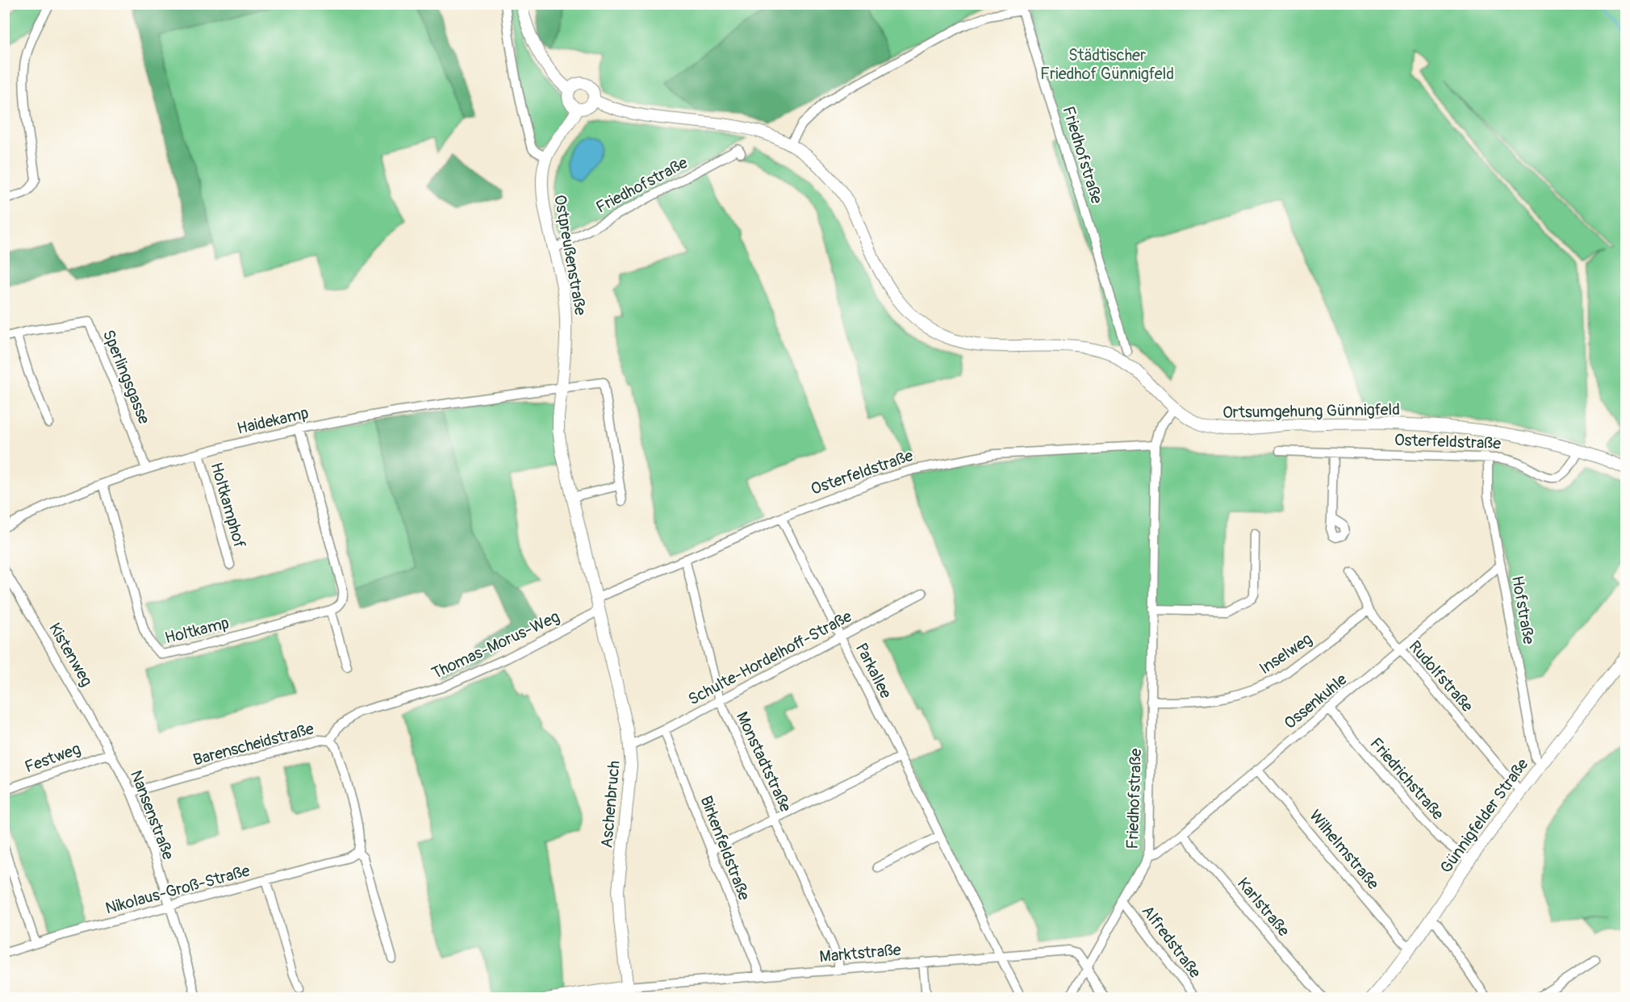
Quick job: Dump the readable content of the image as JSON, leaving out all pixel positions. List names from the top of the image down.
{
  "streets": {
    "street": [
      "Friedhofstraße",
      "Ostpreußenstraße",
      "Sperlingsgasse",
      "Ortsumgehung Günnigfeld",
      "Haidekamp",
      "Osterfeldstraße",
      "Holtkamphof",
      "Hofstraße",
      "Holtkamp",
      "Thomas-Morus-Weg",
      "Inselweg",
      "Kistenweg",
      "Schulte-Hordelhoff-Straße",
      "Parkallee",
      "Rudolfstraße",
      "Ossenkuhle",
      "Barenscheidstraße",
      "Festweg",
      "Monstadtstraße",
      "Friedrichstraße",
      "Aschenbruch",
      "Nansenstraße",
      "Günnigfelder Straße",
      "Birkenfeldstraße",
      "Wilhelmstraße",
      "Nikolaus-Groß-Straße",
      "Karlstraße",
      "Alfredstraße",
      "Marktstraße"
    ]
  },
  "crossings": [
    ["Friedhofstraße", "Ostpreußenstraße"],
    ["Friedhofstraße", "Ortsumgehung Günnigfeld"],
    ["Friedhofstraße", "Osterfeldstraße"],
    ["Friedhofstraße", "Inselweg"],
    ["Friedhofstraße", "Ossenkuhle"],
    ["Friedhofstraße", "Alfredstraße"],
    ["Friedhofstraße", "Marktstraße"],
    ["Ostpreußenstraße", "Ortsumgehung Günnigfeld"],
    ["Ostpreußenstraße", "Haidekamp"],
    ["Ostpreußenstraße", "Osterfeldstraße"],
    ["Ostpreußenstraße", "Aschenbruch"],
    ["Sperlingsgasse", "Haidekamp"],
    ["Ortsumgehung Günnigfeld", "Osterfeldstraße"],
    ["Haidekamp", "Holtkamphof"],
    ["Haidekamp", "Holtkamp"],
    ["Osterfeldstraße", "Hofstraße"],
    ["Osterfeldstraße", "Parkallee"],
    ["Osterfeldstraße", "Monstadtstraße"],
    ["Osterfeldstraße", "Aschenbruch"],
    ["Hofstraße", "Ossenkuhle"],
    ["Hofstraße", "Günnigfelder Straße"],
    ["Thomas-Morus-Weg", "Barenscheidstraße"],
    ["Thomas-Morus-Weg", "Aschenbruch"],
    ["Inselweg", "Rudolfstraße"],
    ["Kistenweg", "Festweg"],
    ["Kistenweg", "Nansenstraße"],
    ["Schulte-Hordelhoff-Straße", "Parkallee"],
    ["Schulte-Hordelhoff-Straße", "Monstadtstraße"],
    ["Schulte-Hordelhoff-Straße", "Aschenbruch"],
    ["Schulte-Hordelhoff-Straße", "Birkenfeldstraße"],
    ["Parkallee", "Marktstraße"],
    ["Rudolfstraße", "Ossenkuhle"],
    ["Rudolfstraße", "Günnigfelder Straße"],
    ["Ossenkuhle", "Friedrichstraße"],
    ["Ossenkuhle", "Wilhelmstraße"],
    ["Ossenkuhle", "Karlstraße"],
    ["Barenscheidstraße", "Nansenstraße"],
    ["Barenscheidstraße", "Nikolaus-Groß-Straße"],
    ["Festweg", "Nansenstraße"],
    ["Monstadtstraße", "Marktstraße"],
    ["Friedrichstraße", "Günnigfelder Straße"],
    ["Aschenbruch", "Marktstraße"],
    ["Nansenstraße", "Nikolaus-Groß-Straße"],
    ["Günnigfelder Straße", "Wilhelmstraße"],
    ["Birkenfeldstraße", "Marktstraße"]
  ],
  "parks": ["Städtischer Friedhof Günnigfeld"]
}
